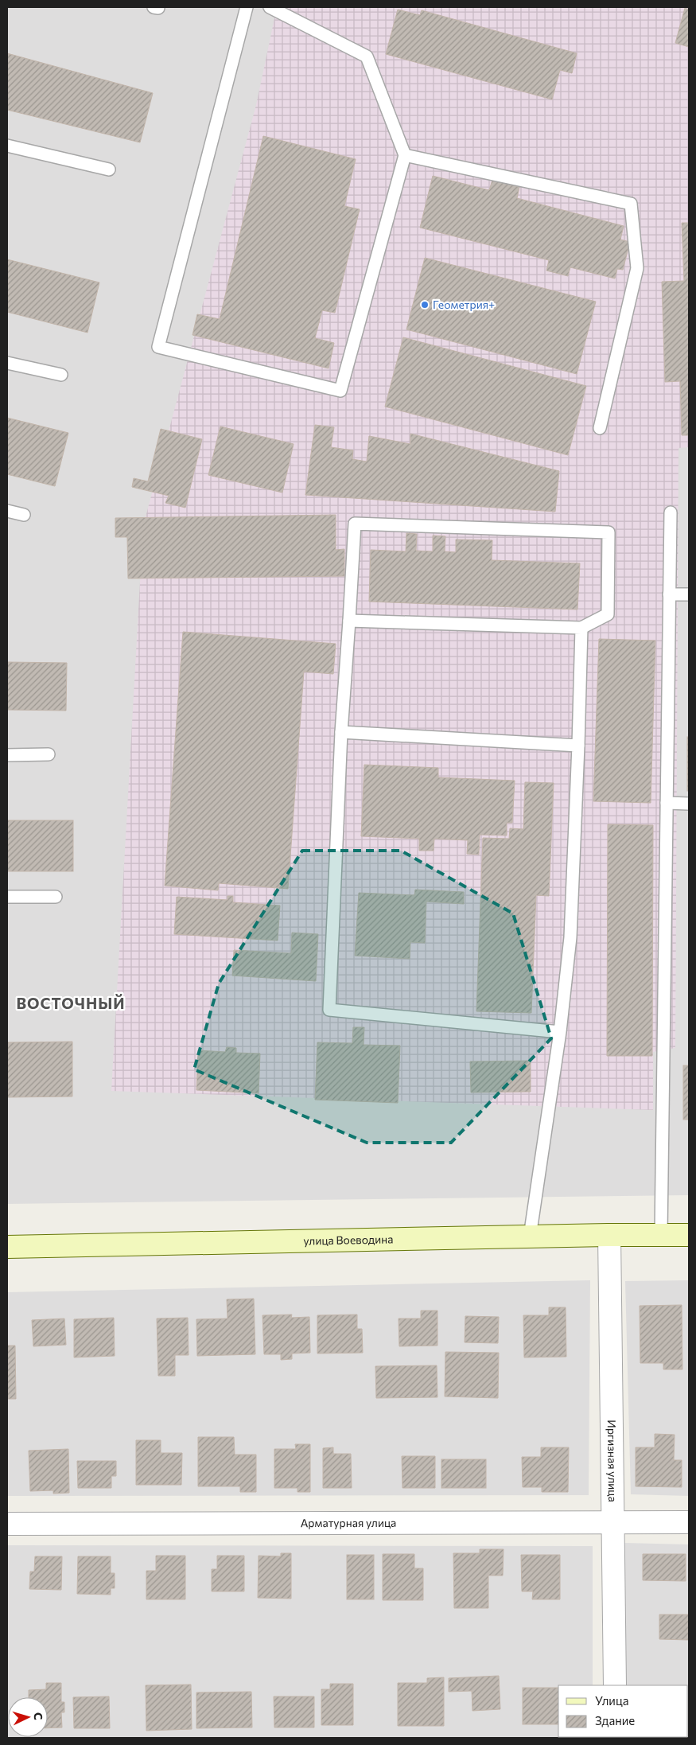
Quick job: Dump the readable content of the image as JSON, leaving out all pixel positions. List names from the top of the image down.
{
  "streets": {
    "street": ["улица Воеводина", "Иргизная улица", "Арматурная улица"]
  },
  "crossings": [
    ["улица Воеводина", "Иргизная улица"],
    ["Иргизная улица", "Арматурная улица"]
  ],
  "districts": ["ВОСТОЧНЫЙ"],
  "places": ["Геометрия+"],
  "legend": ["Улица", "Здание"],
  "north": "right"
}
